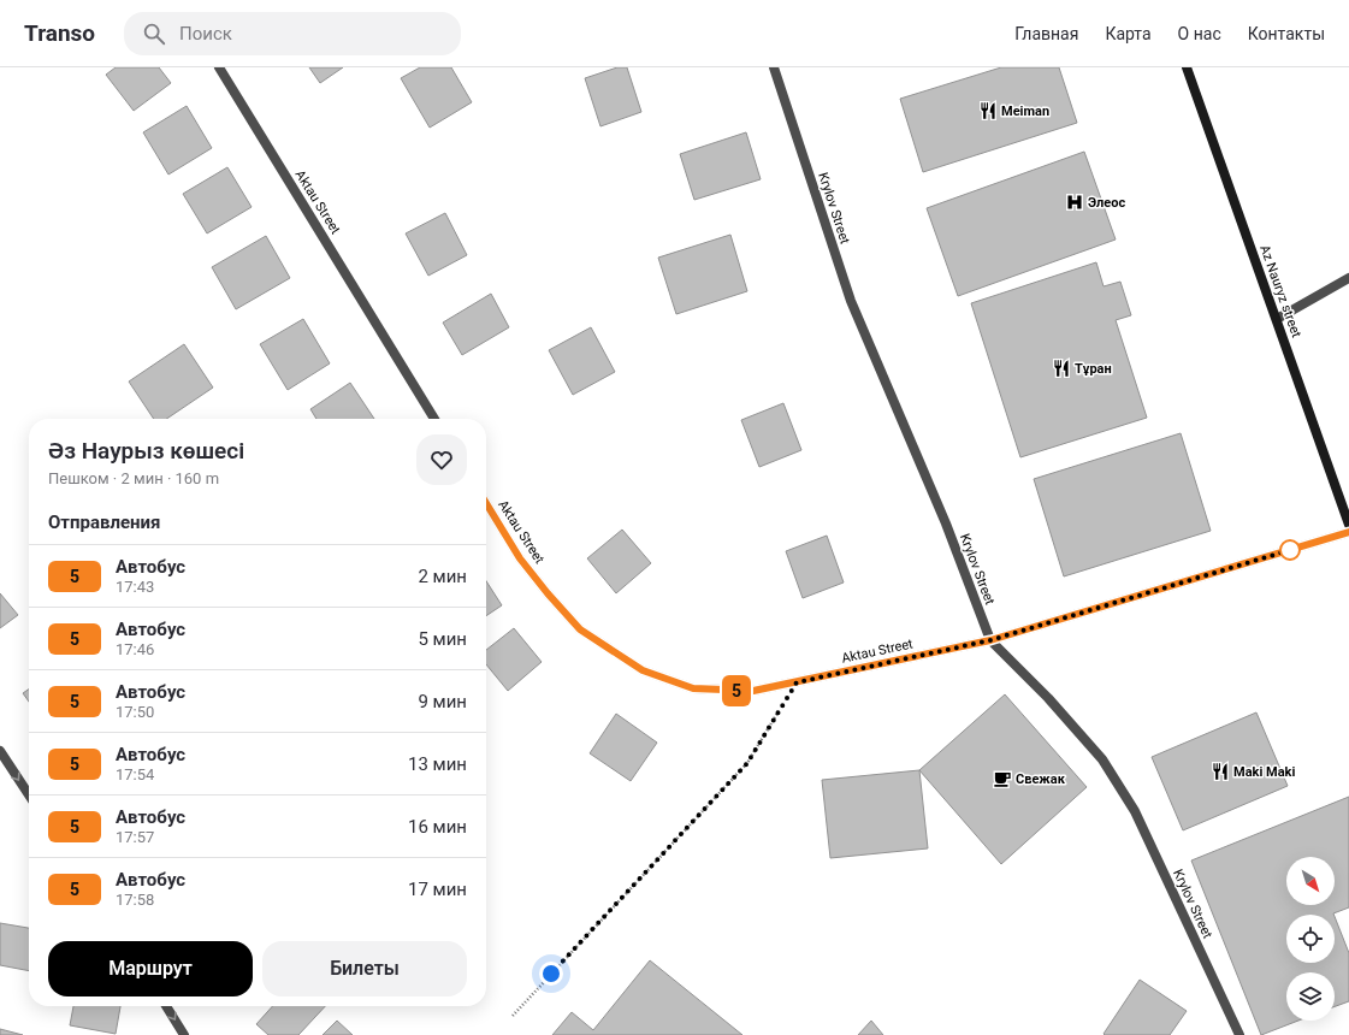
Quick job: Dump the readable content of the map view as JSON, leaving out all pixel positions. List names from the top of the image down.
{
  "streets": {
    "main road": ["Az Nauryz street"],
    "street": ["Aktau Street", "Krylov Street"]
  },
  "crossings": [
    ["Aktau Street", "Krylov Street"]
  ],
  "places": {
    "restaurant": ["Meiman", "Тұран", "Maki Maki"],
    "hospital": ["Элеос"],
    "cafe": ["Свежак"]
  },
  "lines": ["bus line 5"],
  "north": "bottom right",
  "page": {
    "header": "Transo",
    "search": "Поиск",
    "nav": [
      "Главная",
      "Карта",
      "О нас",
      "Контакты"
    ],
    "on_map": "5",
    "heading": [
      ["Әз Наурыз көшесі", "Пешком · 2 мин · 160 m"],
      "Отправления"
    ],
    "list": [
      {
        "mark": "5",
        "name": "Автобус",
        "note": "17:43",
        "value": "2 мин"
      },
      {
        "mark": "5",
        "name": "Автобус",
        "note": "17:46",
        "value": "5 мин"
      },
      {
        "mark": "5",
        "name": "Автобус",
        "note": "17:50",
        "value": "9 мин"
      },
      {
        "mark": "5",
        "name": "Автобус",
        "note": "17:54",
        "value": "13 мин"
      },
      {
        "mark": "5",
        "name": "Автобус",
        "note": "17:57",
        "value": "16 мин"
      },
      {
        "mark": "5",
        "name": "Автобус",
        "note": "17:58",
        "value": "17 мин"
      }
    ],
    "buttons": ["Маршрут", "Билеты"]
  }
}
